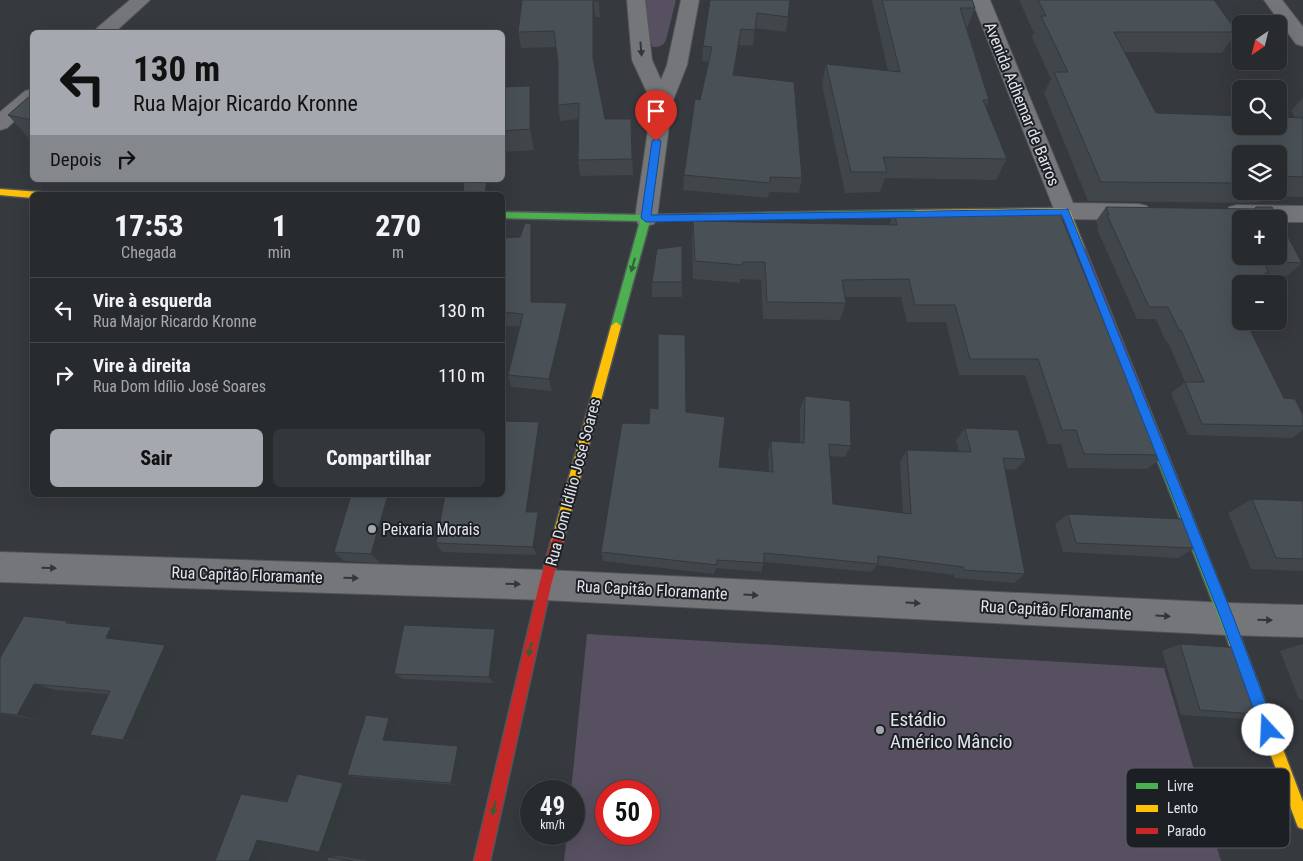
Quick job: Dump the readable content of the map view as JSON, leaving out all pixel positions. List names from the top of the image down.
{
  "streets": {
    "main road": ["Avenida Adhemar de Barros", "Rua Dom Idílio José Soares"],
    "street": ["Rua Capitão Floramante"]
  },
  "crossings": [
    ["Avenida Adhemar de Barros", "Rua Capitão Floramante"],
    ["Rua Dom Idílio José Soares", "Rua Capitão Floramante"]
  ],
  "one_way": ["Rua Dom Idílio José Soares", "Rua Capitão Floramante"],
  "places": ["Peixaria Morais", "Estádio Américo Mâncio"],
  "legend": ["Livre", "Lento", "Parado"],
  "north": "bottom left",
  "page": {
    "map_buttons": ["+", "−"],
    "turn": ["130 m", "Rua Major Ricardo Kronne"],
    "then": "Depois",
    "eta": [
      "17:53",
      "Chegada",
      "1",
      "min",
      "270",
      "m"
    ],
    "list": [
      {
        "name": "Vire à esquerda",
        "note": "Rua Major Ricardo Kronne",
        "value": "130 m"
      },
      {
        "name": "Vire à direita",
        "note": "Rua Dom Idílio José Soares",
        "value": "110 m"
      }
    ],
    "buttons": ["Sair", "Compartilhar"],
    "speed": "49 km/h",
    "limit": "50"
  }
}
